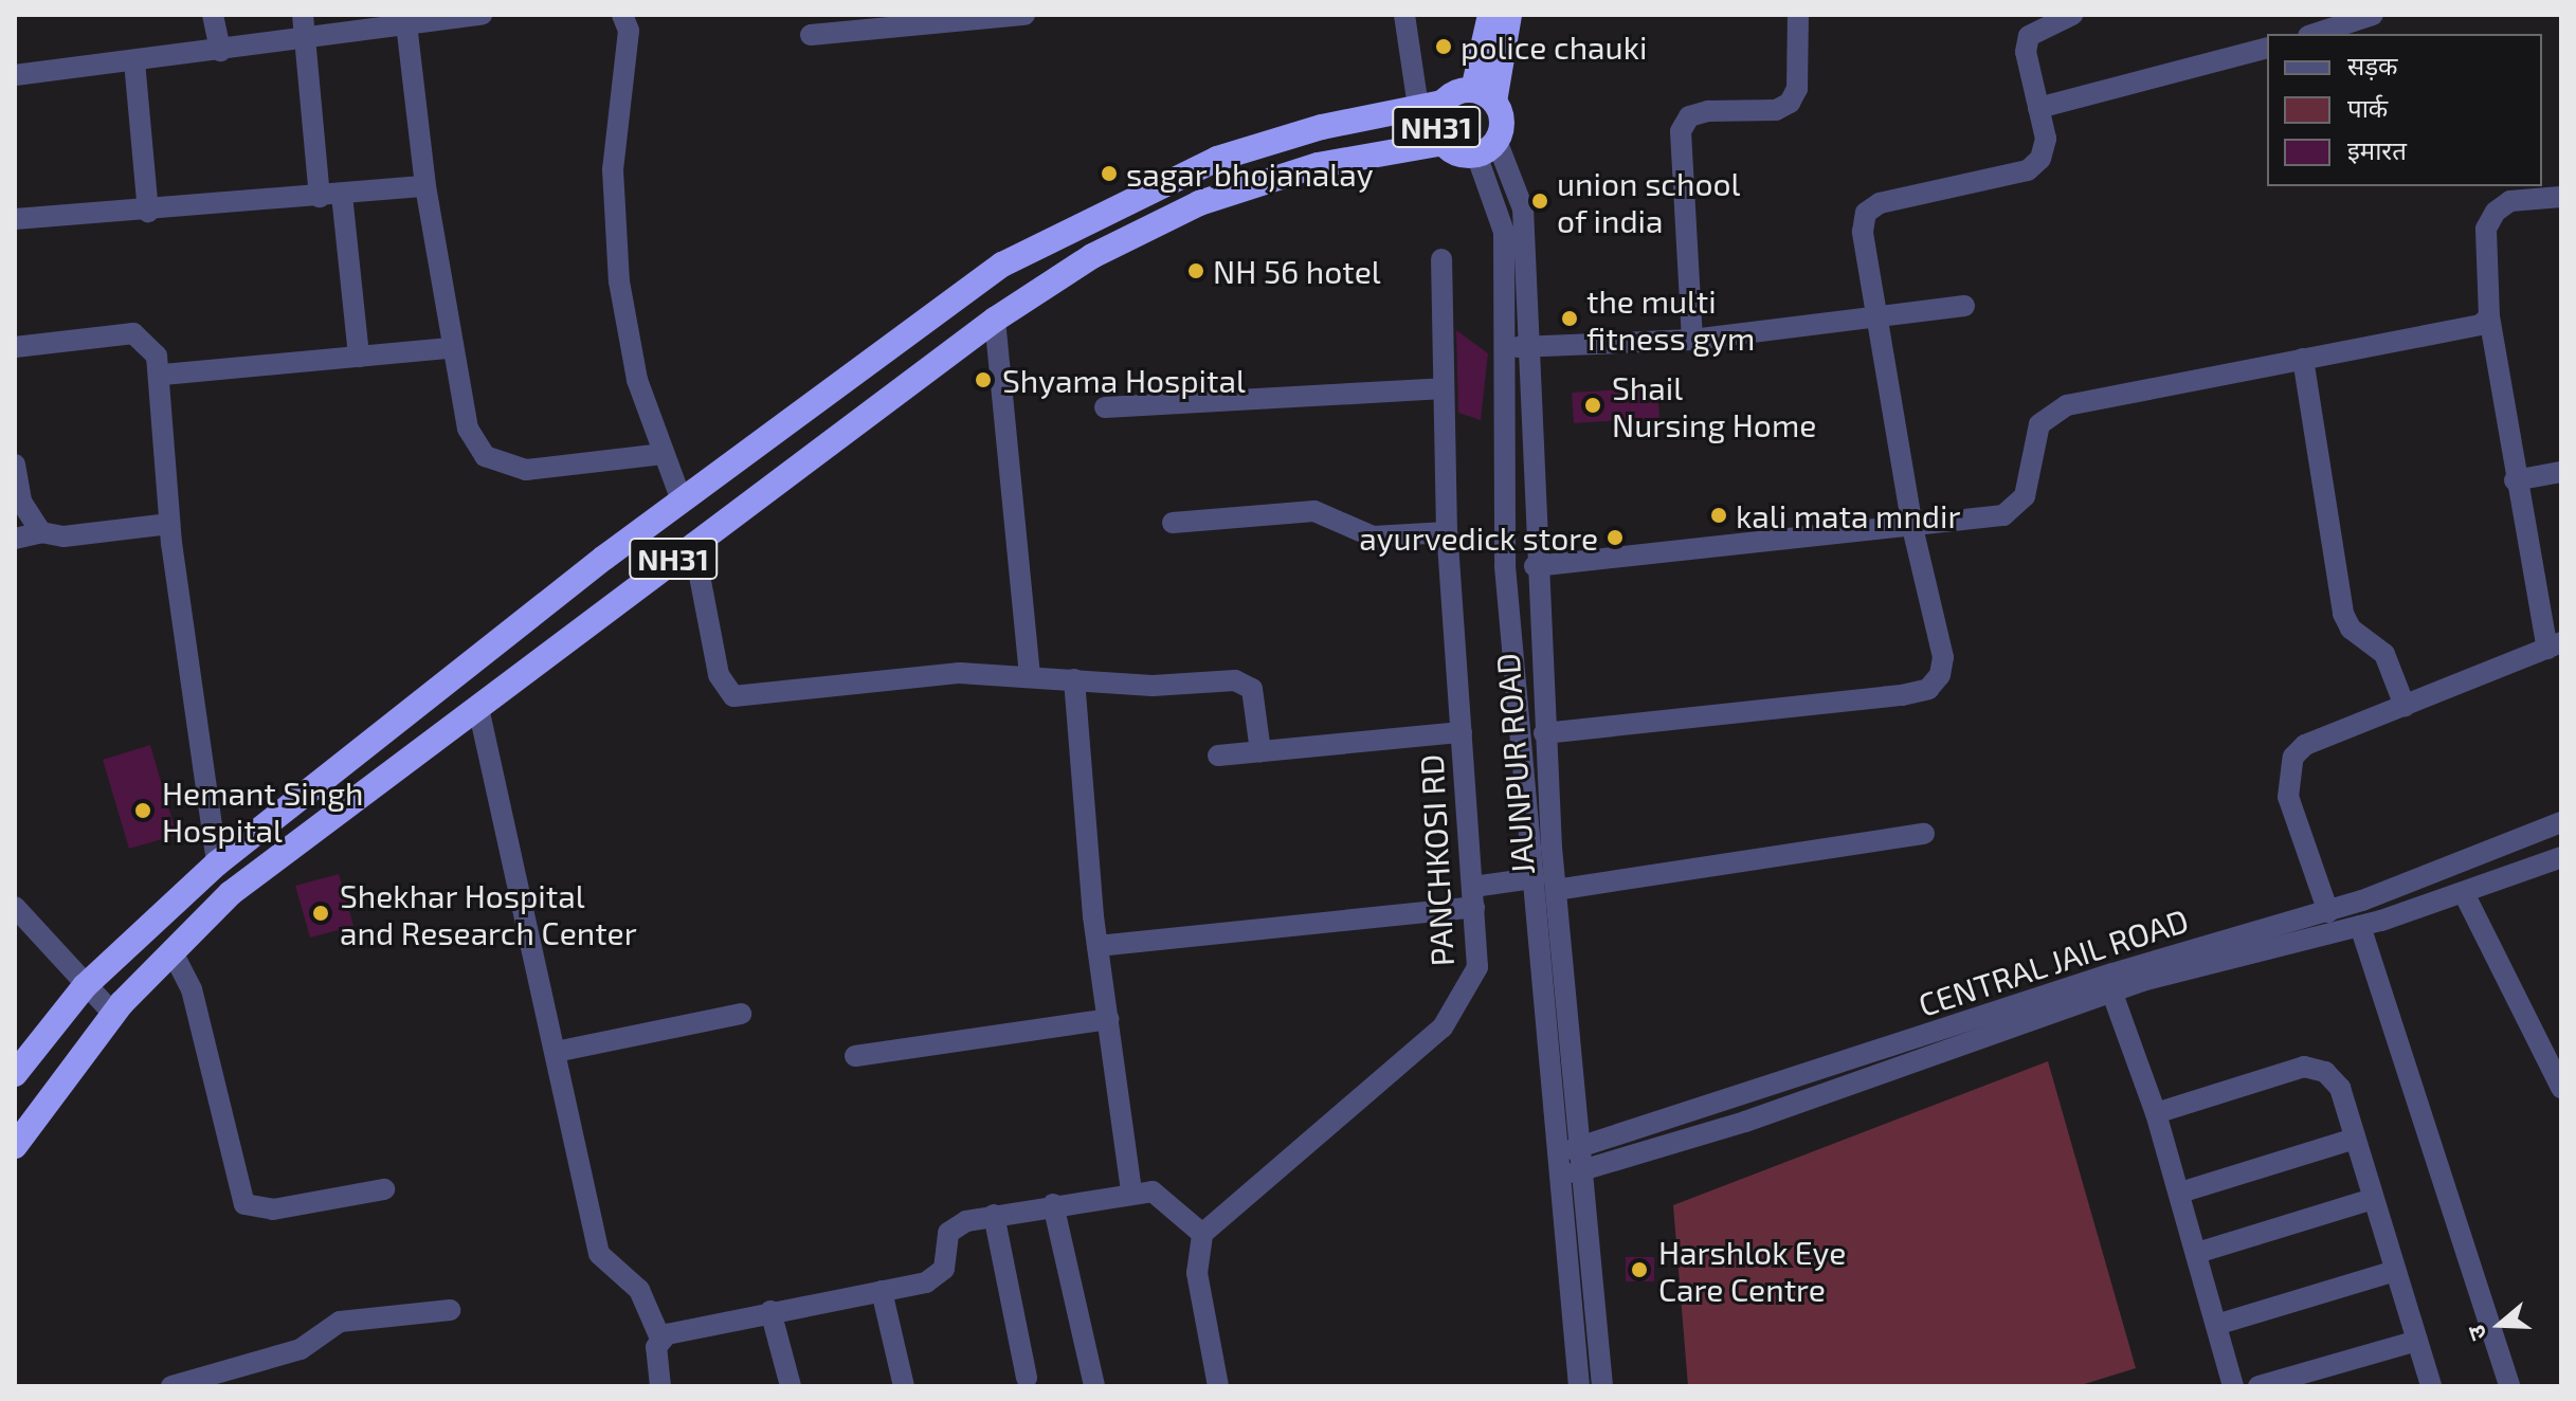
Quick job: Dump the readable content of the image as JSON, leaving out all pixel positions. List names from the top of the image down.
{
  "streets": {
    "highway": ["NH31"],
    "street": ["JAUNPUR ROAD", "PANCHKOSI RD", "CENTRAL JAIL ROAD"]
  },
  "crossings": [
    ["NH31", "JAUNPUR ROAD"],
    ["JAUNPUR ROAD", "CENTRAL JAIL ROAD"]
  ],
  "places": [
    "police chauki",
    "sagar bhojanalay",
    "union school of india",
    "NH 56 hotel",
    "the multi fitness gym",
    "Shyama Hospital",
    "Shail Nursing Home",
    "kali mata mndir",
    "ayurvedick store",
    "Hemant Singh Hospital",
    "Shekhar Hospital and Research Center",
    "Harshlok Eye Care Centre"
  ],
  "legend": ["सड़क", "पार्क", "इमारत"],
  "north": "left"
}
